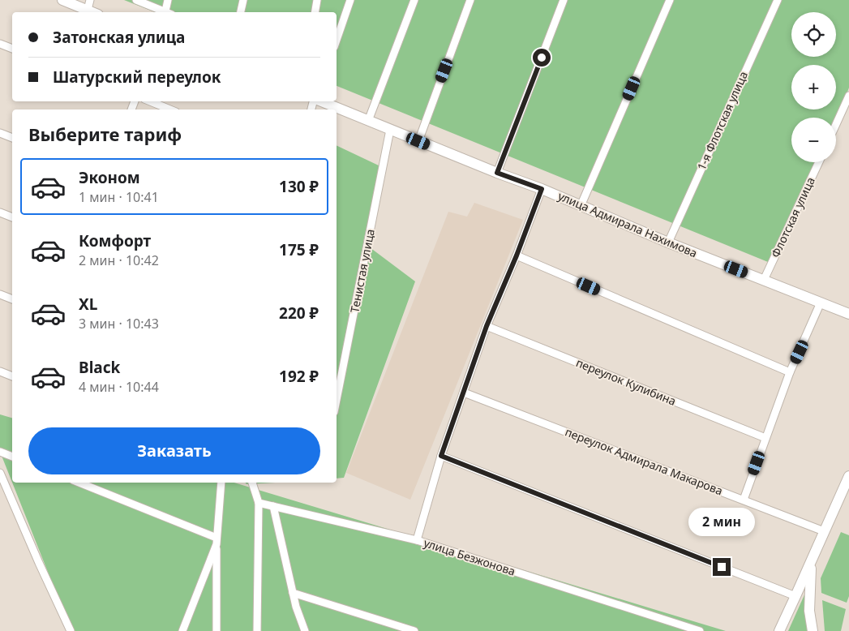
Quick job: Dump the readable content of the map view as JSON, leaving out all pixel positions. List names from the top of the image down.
{
  "streets": {
    "main road": ["улица Адмирала Нахимова"],
    "street": [
      "1-я Флотская улица",
      "Флотская улица",
      "Тенистая улица",
      "переулок Кулибина",
      "переулок Адмирала Макарова",
      "улица Безжонова"
    ]
  },
  "crossings": [
    ["1-я Флотская улица", "улица Адмирала Нахимова"],
    ["Флотская улица", "улица Адмирала Нахимова"],
    ["улица Адмирала Нахимова", "Тенистая улица"]
  ],
  "page": {
    "map_buttons": ["+", "−"],
    "banner": ["Затонская улица", "Шатурский переулок"],
    "heading": "Выберите тариф",
    "list": [
      {
        "name": "Эконом",
        "note": "1 мин · 10:41",
        "value": "130 ₽"
      },
      {
        "name": "Комфорт",
        "note": "2 мин · 10:42",
        "value": "175 ₽"
      },
      {
        "name": "XL",
        "note": "3 мин · 10:43",
        "value": "220 ₽"
      },
      {
        "name": "Black",
        "note": "4 мин · 10:44",
        "value": "192 ₽"
      }
    ],
    "buttons": "Заказать",
    "bubble": "2 мин"
  }
}
